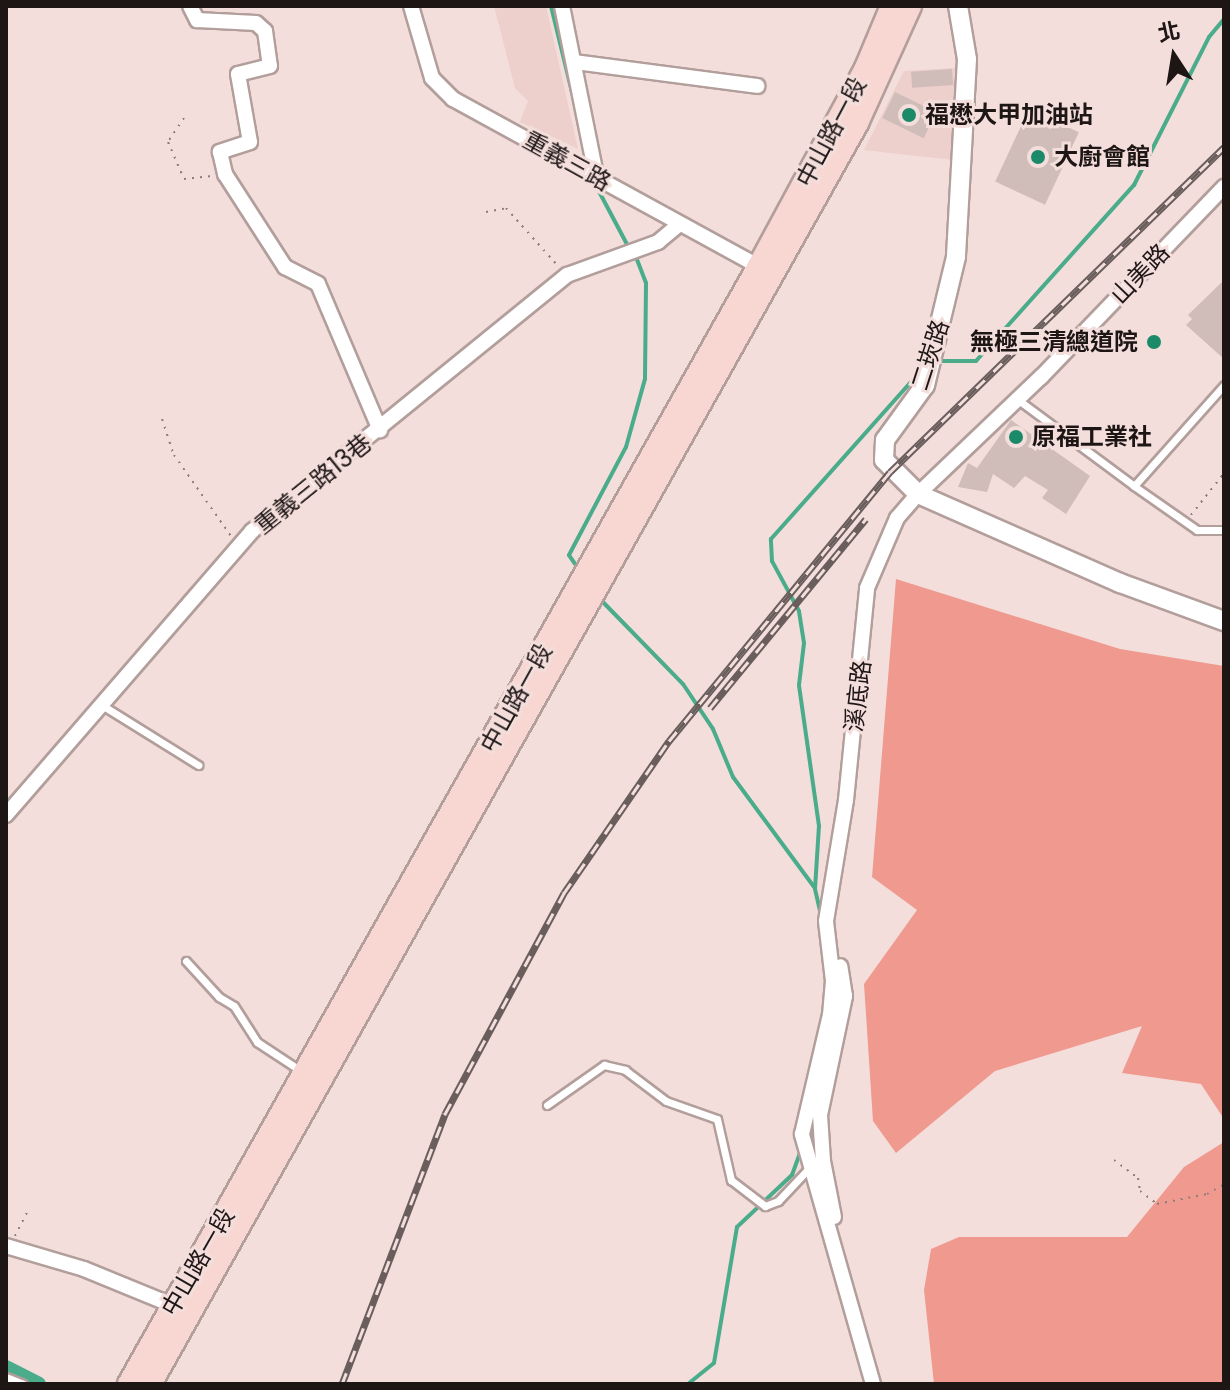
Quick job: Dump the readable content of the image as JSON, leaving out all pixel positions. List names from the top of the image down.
{
  "streets": {
    "main road": ["中山路一段"],
    "street": [
      "重義三路",
      "山美路",
      "二崁路",
      "重義三路13巷",
      "溪底路"
    ]
  },
  "crossings": [
    ["中山路一段", "重義三路"],
    ["重義三路", "重義三路13巷"],
    ["山美路", "二崁路"],
    ["山美路", "溪底路"],
    ["二崁路", "溪底路"]
  ],
  "places": [
    "福懋大甲加油站",
    "大廚會館",
    "無極三清總道院",
    "原福工業社"
  ],
  "north": "top"
}
